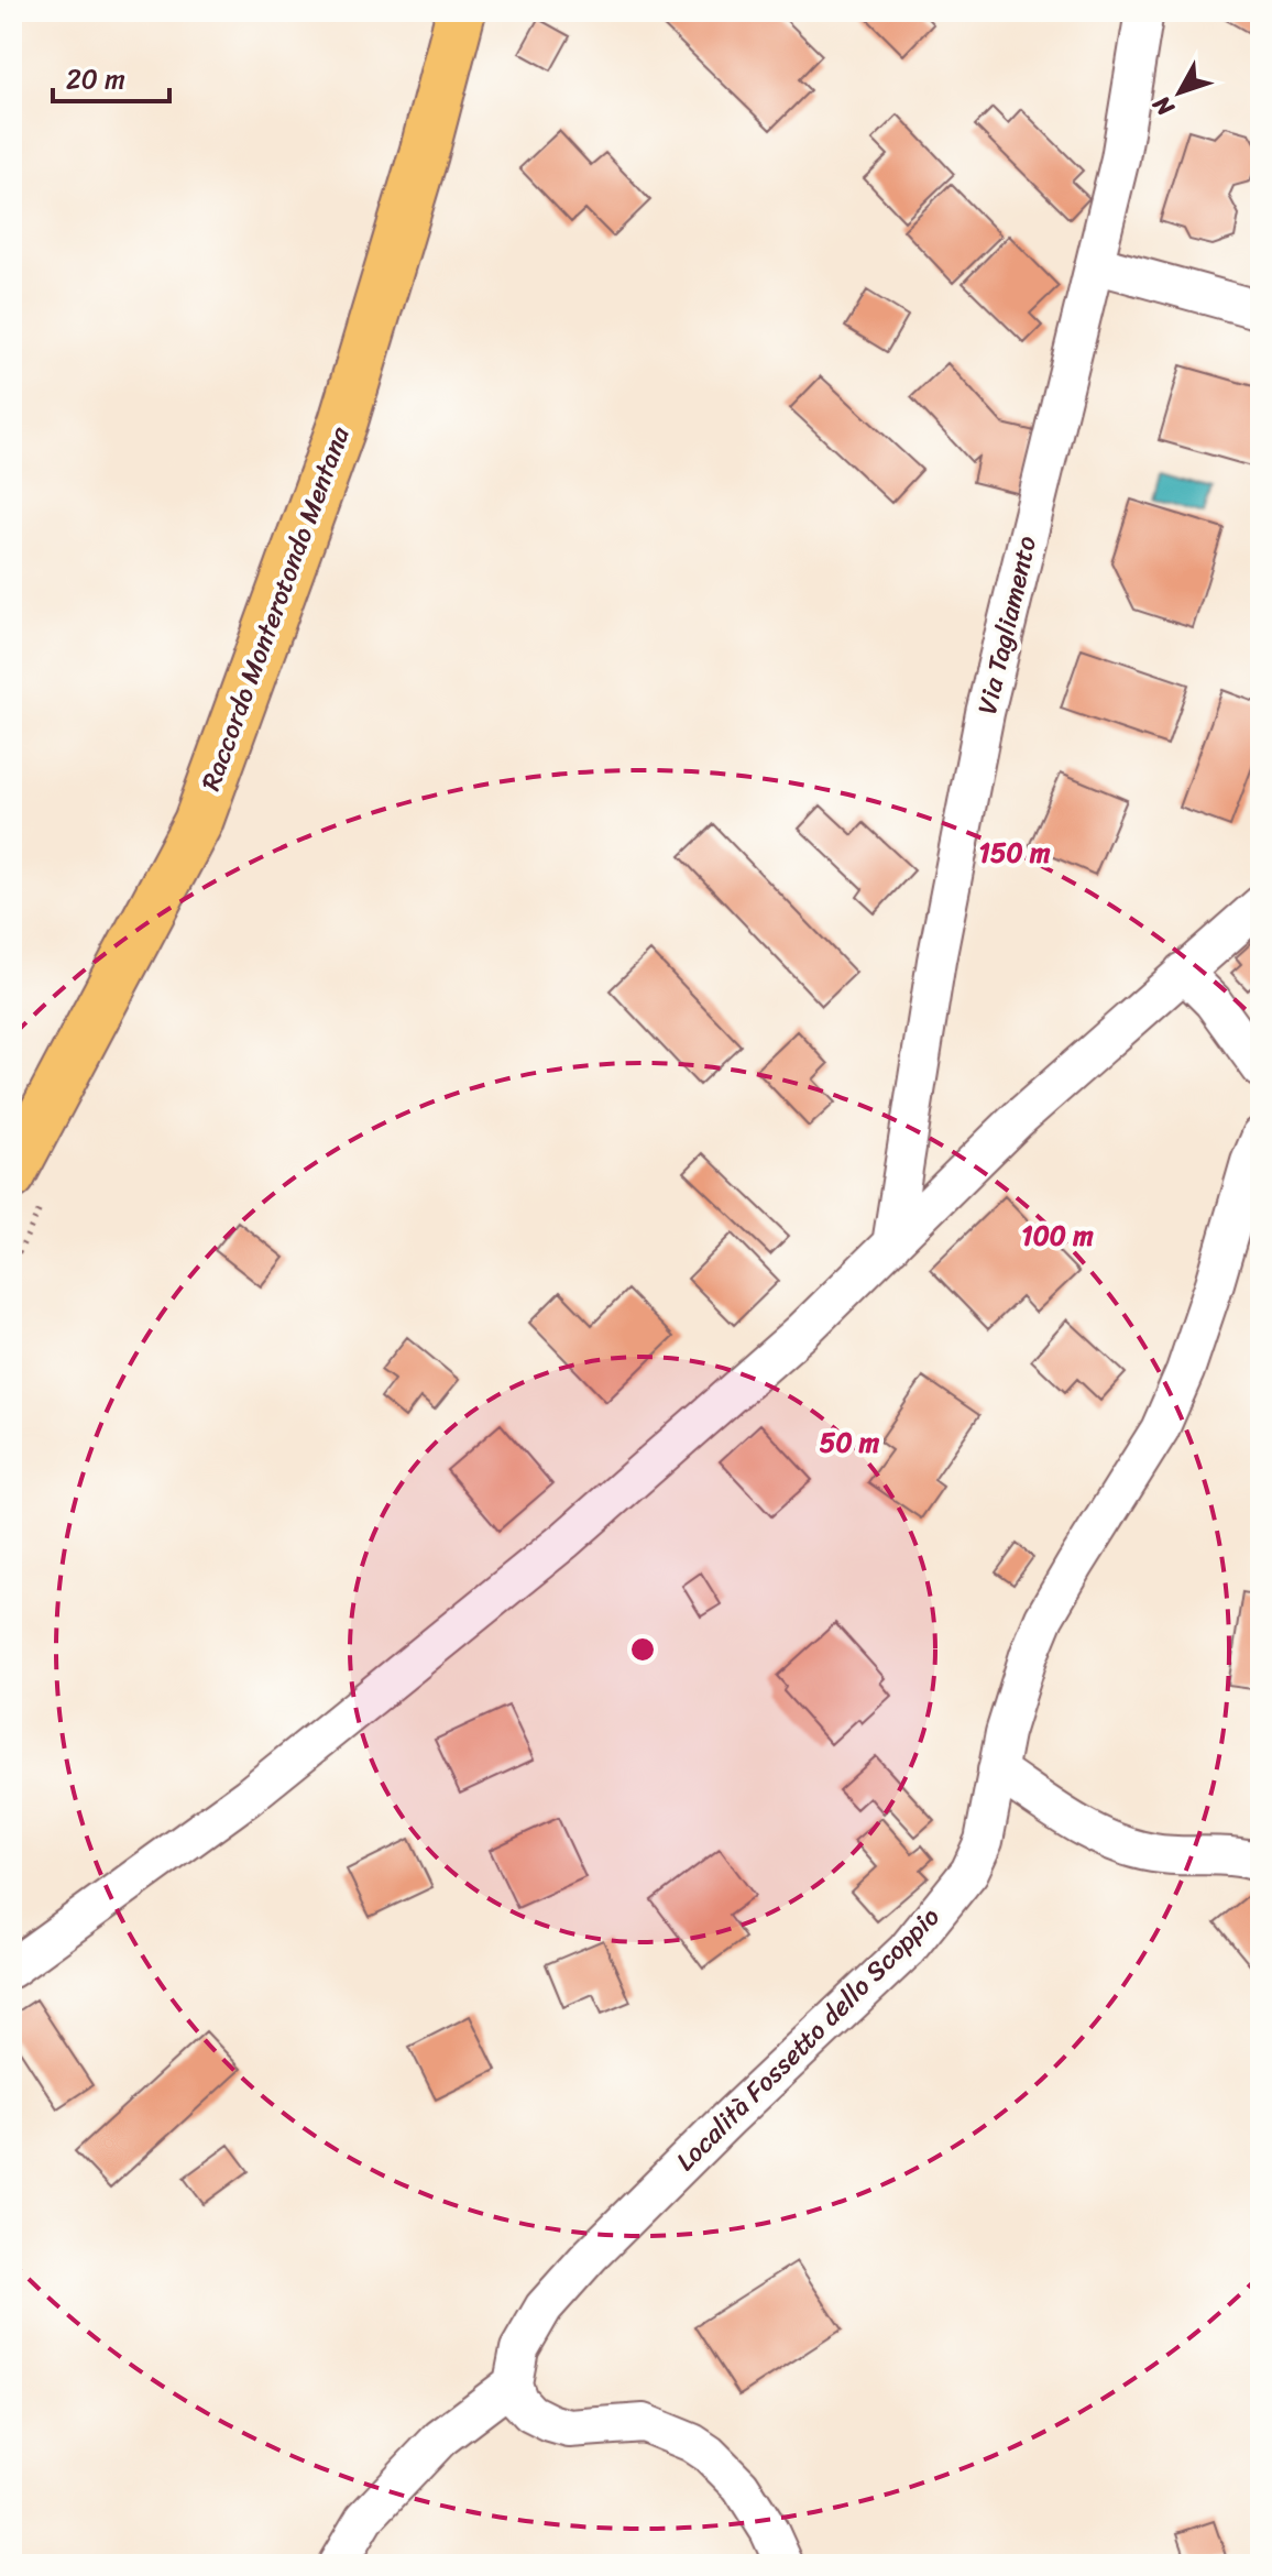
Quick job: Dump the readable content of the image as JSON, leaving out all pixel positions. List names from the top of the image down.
{
  "streets": {
    "main road": ["Raccordo Monterotondo Mentana"],
    "street": ["Via Tagliamento", "Località Fossetto dello Scoppio"]
  },
  "scale_bar": "20 m",
  "north": "bottom left",
  "rings": ["150 m", "100 m", "50 m"]
}
